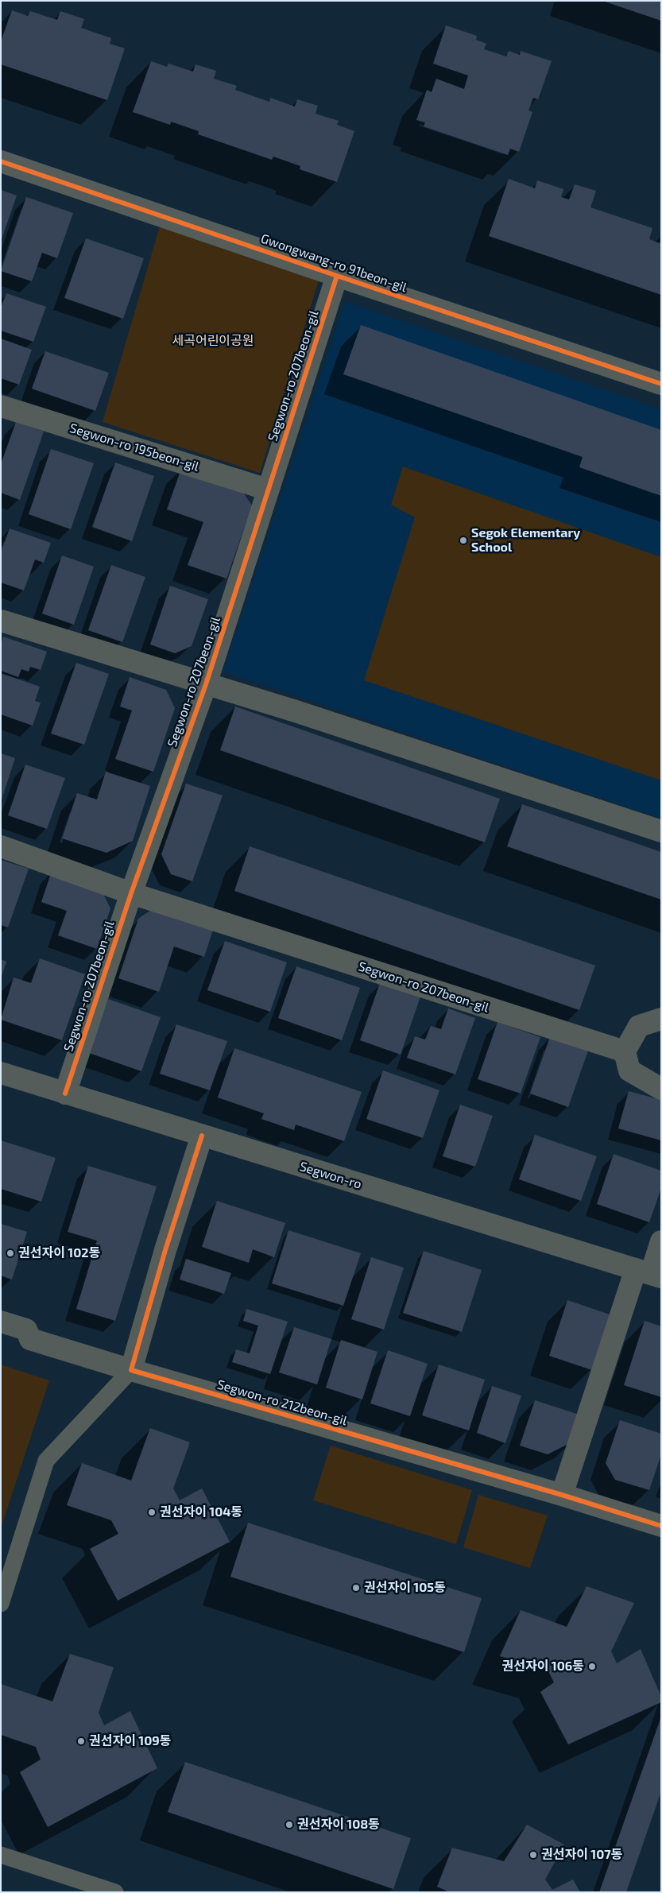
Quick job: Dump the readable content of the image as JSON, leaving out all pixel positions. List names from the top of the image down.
{
  "streets": {
    "street": [
      "Gwongwang-ro 91beon-gil",
      "Segwon-ro 207beon-gil",
      "Segwon-ro 195beon-gil",
      "Segwon-ro",
      "Segwon-ro 212beon-gil"
    ]
  },
  "crossings": [
    ["Gwongwang-ro 91beon-gil", "Segwon-ro 207beon-gil"],
    ["Segwon-ro 207beon-gil", "Segwon-ro 195beon-gil"],
    ["Segwon-ro 207beon-gil", "Segwon-ro"]
  ],
  "parks": ["세곡어린이공원"],
  "places": [
    "Segok Elementary School",
    "권선자이 102동",
    "권선자이 104동",
    "권선자이 105동",
    "권선자이 106동",
    "권선자이 109동",
    "권선자이 108동",
    "권선자이 107동"
  ]
}
